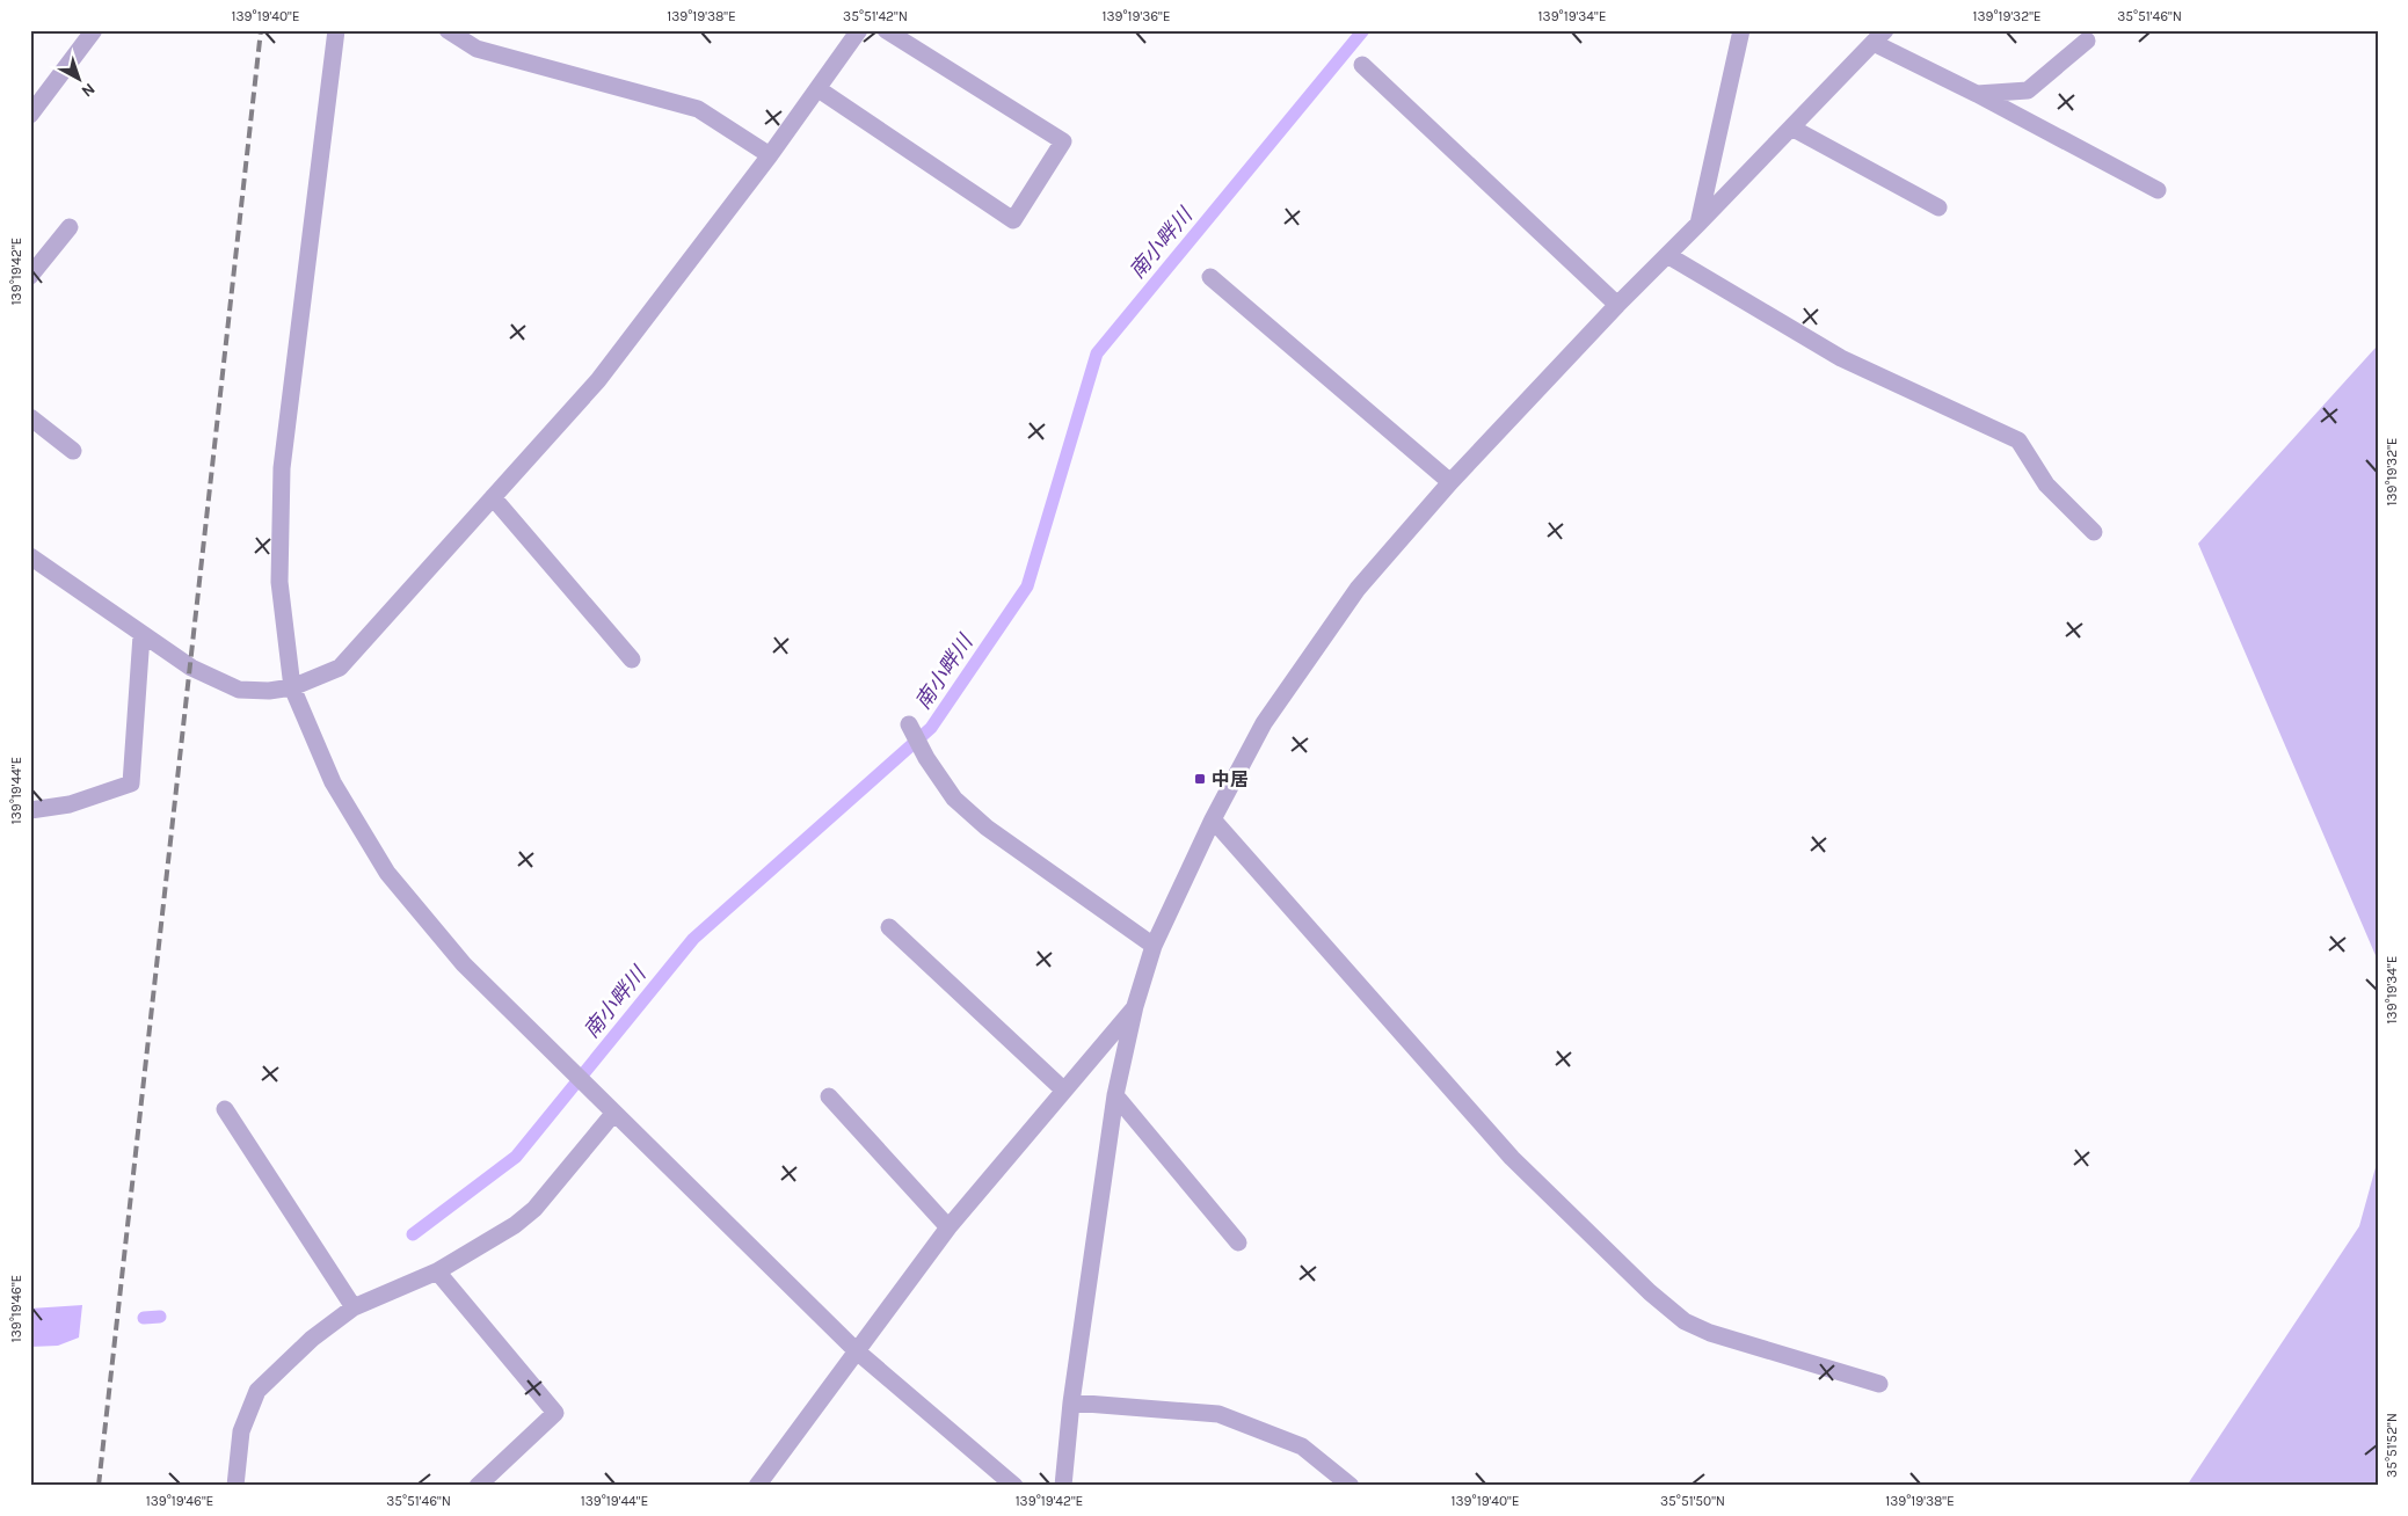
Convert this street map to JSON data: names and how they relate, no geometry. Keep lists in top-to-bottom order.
{
  "water": ["南小畔川"],
  "places": {
    "transit": ["中居"]
  },
  "north": "bottom right",
  "coordinates": [
    "139°19'40\"E",
    "139°19'38\"E",
    "35°51'42\"N",
    "139°19'36\"E",
    "139°19'34\"E",
    "139°19'32\"E",
    "35°51'46\"N",
    "139°19'42\"E",
    "139°19'44\"E",
    "139°19'46\"E",
    "35°51'52\"N",
    "35°51'50\"N"
  ]
}
